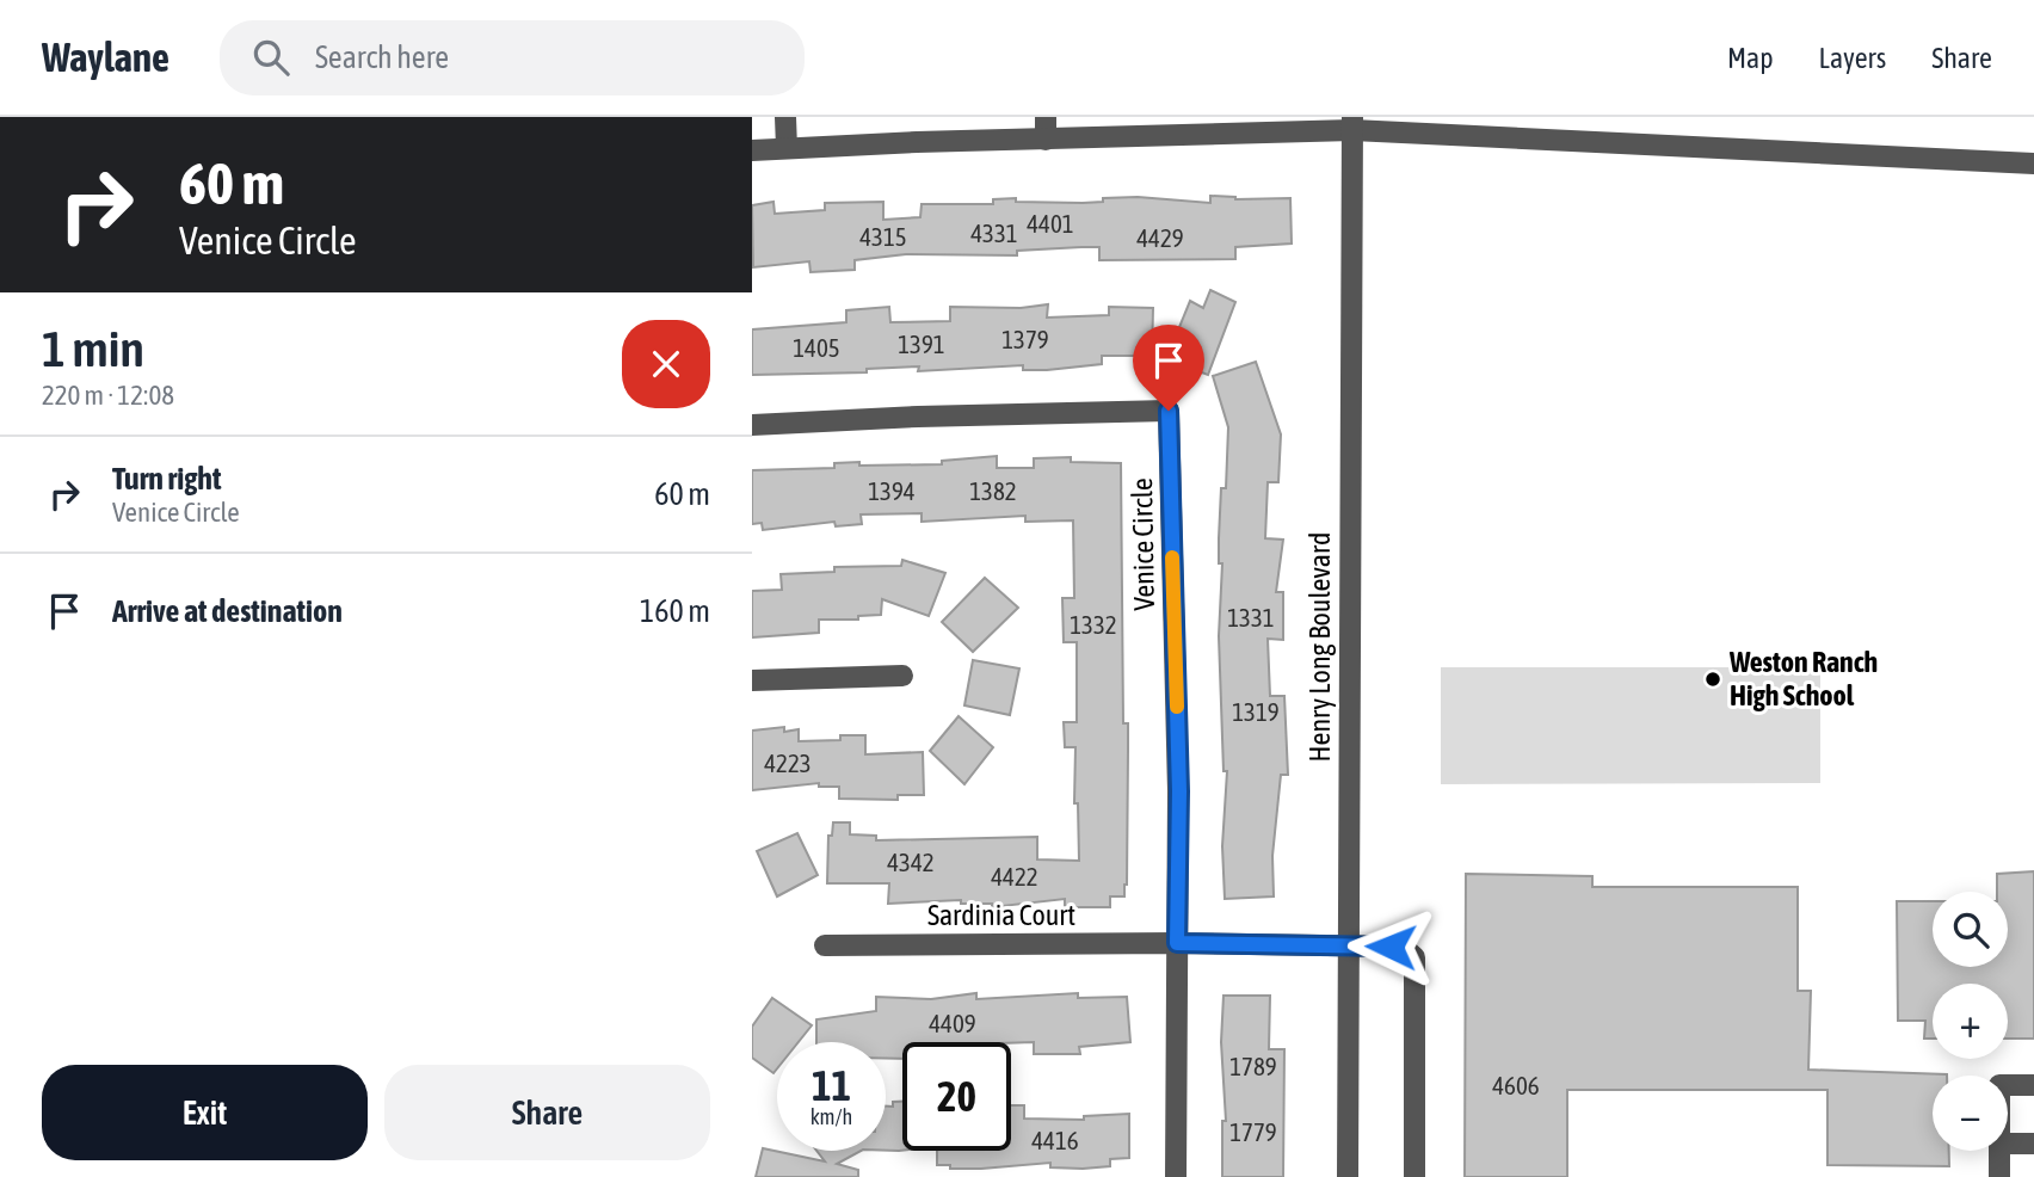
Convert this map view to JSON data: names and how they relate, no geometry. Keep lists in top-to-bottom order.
{
  "streets": {
    "street": ["Venice Circle", "Henry Long Boulevard", "Sardinia Court"]
  },
  "crossings": [
    ["Venice Circle", "Sardinia Court"]
  ],
  "places": ["Weston Ranch High School"],
  "house_numbers": [
    "4401",
    "4331",
    "4315",
    "4429",
    "1379",
    "1391",
    "1405",
    "1394",
    "1382",
    "1331",
    "1332",
    "1319",
    "4223",
    "4342",
    "4422",
    "4409",
    "1789",
    "4606",
    "1779",
    "4416"
  ],
  "page": {
    "header": "Waylane",
    "search": "Search here",
    "nav": ["Map", "Layers", "Share"],
    "turn": ["60 m", "Venice Circle"],
    "heading": ["1 min", "220 m · 12:08"],
    "list": [
      {
        "name": "Turn right",
        "note": "Venice Circle",
        "value": "60 m"
      },
      {
        "name": "Arrive at destination",
        "value": "160 m"
      }
    ],
    "map_buttons": ["+", "−"],
    "speed": "11 km/h",
    "limit": "20",
    "buttons": ["Exit", "Share"]
  }
}
